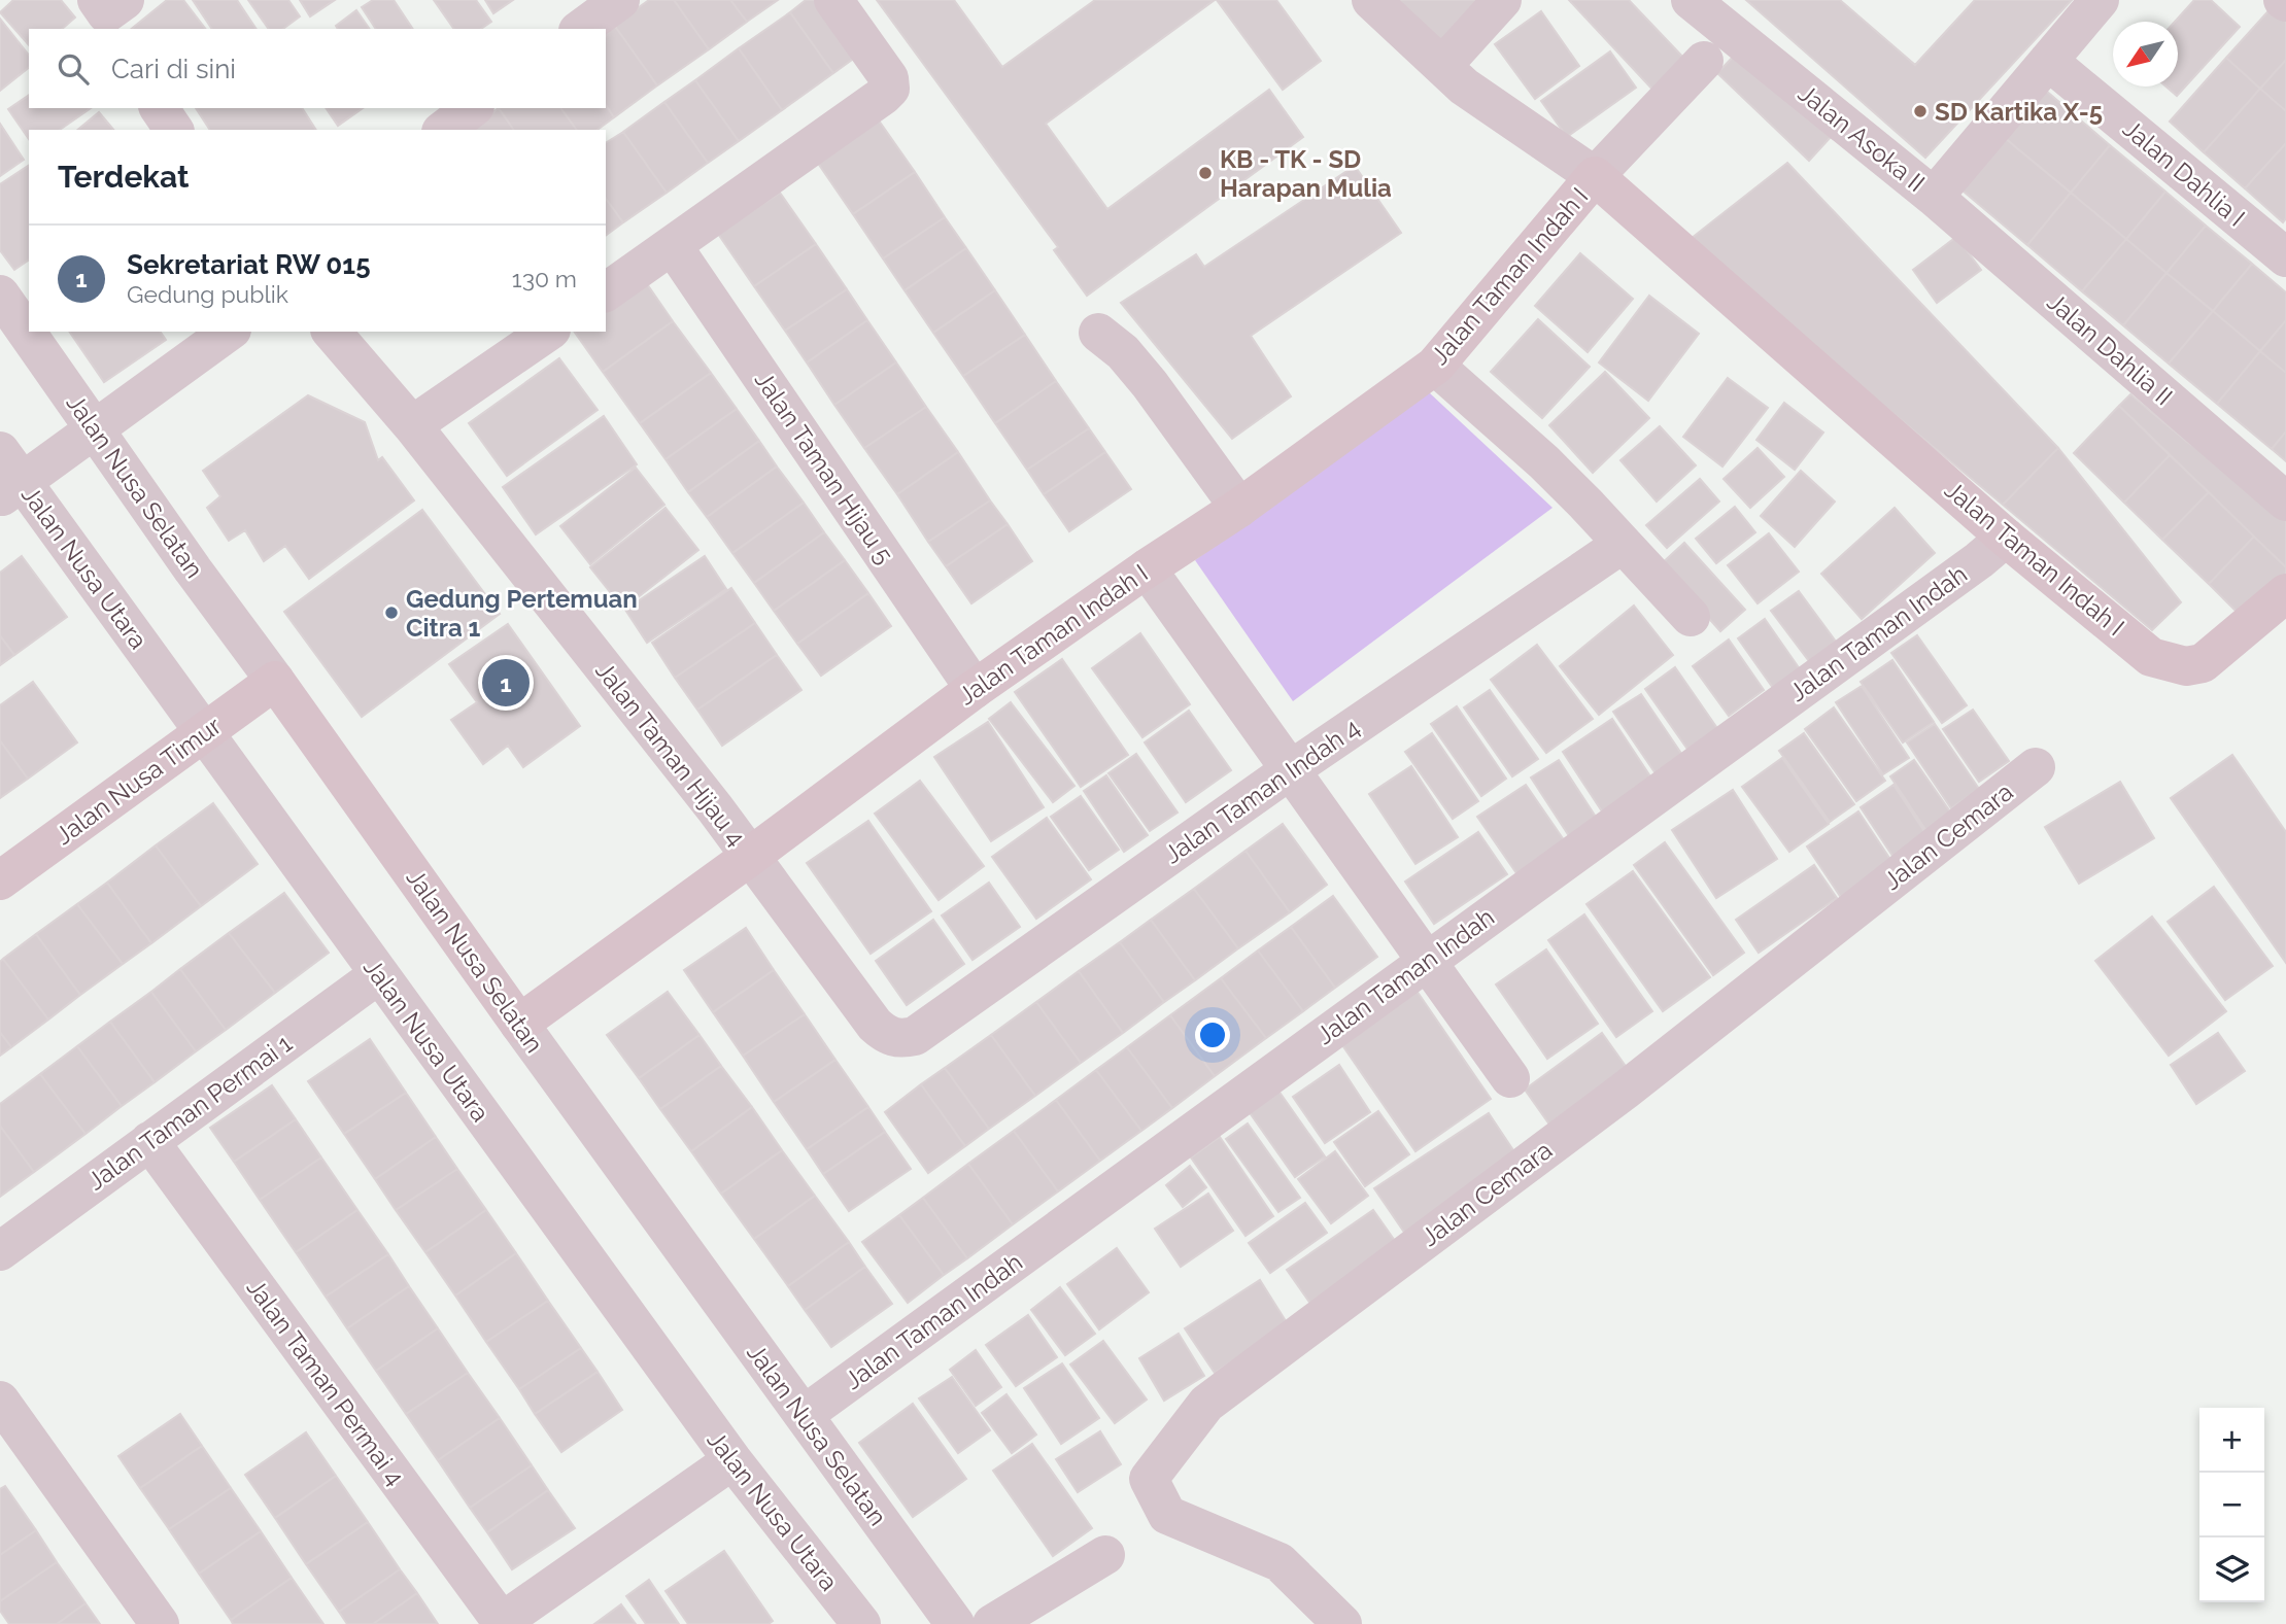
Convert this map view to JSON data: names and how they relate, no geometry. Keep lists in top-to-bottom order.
{
  "streets": {
    "street": [
      "Jalan Asoka II",
      "Jalan Dahlia I",
      "Jalan Taman Indah I",
      "Jalan Dahlia II",
      "Jalan Taman Hijau 5",
      "Jalan Nusa Selatan",
      "Jalan Nusa Utara",
      "Jalan Taman Indah",
      "Jalan Taman Hijau 4",
      "Jalan Nusa Timur",
      "Jalan Taman Indah 4",
      "Jalan Cemara",
      "Jalan Taman Permai 1",
      "Jalan Taman Permai 4"
    ]
  },
  "crossings": [
    ["Jalan Asoka II", "Jalan Dahlia I"],
    ["Jalan Asoka II", "Jalan Dahlia II"],
    ["Jalan Taman Indah I", "Jalan Taman Hijau 5"],
    ["Jalan Taman Indah I", "Jalan Nusa Selatan"],
    ["Jalan Taman Indah I", "Jalan Taman Indah"],
    ["Jalan Taman Indah I", "Jalan Taman Hijau 4"],
    ["Jalan Nusa Selatan", "Jalan Taman Indah"],
    ["Jalan Nusa Selatan", "Jalan Nusa Timur"],
    ["Jalan Nusa Utara", "Jalan Nusa Timur"],
    ["Jalan Nusa Utara", "Jalan Taman Permai 1"],
    ["Jalan Taman Hijau 4", "Jalan Taman Indah 4"],
    ["Jalan Taman Permai 1", "Jalan Taman Permai 4"]
  ],
  "places": ["SD Kartika X-5", "KB - TK - SD Harapan Mulia", "Gedung Pertemuan Citra 1"],
  "north": "bottom left",
  "page": {
    "search": "Cari di sini",
    "heading": "Terdekat",
    "list": [
      {
        "mark": "1",
        "name": "Sekretariat RW 015",
        "note": "Gedung publik",
        "value": "130 m"
      }
    ],
    "pins": "1",
    "map_buttons": ["+", "−"]
  }
}
